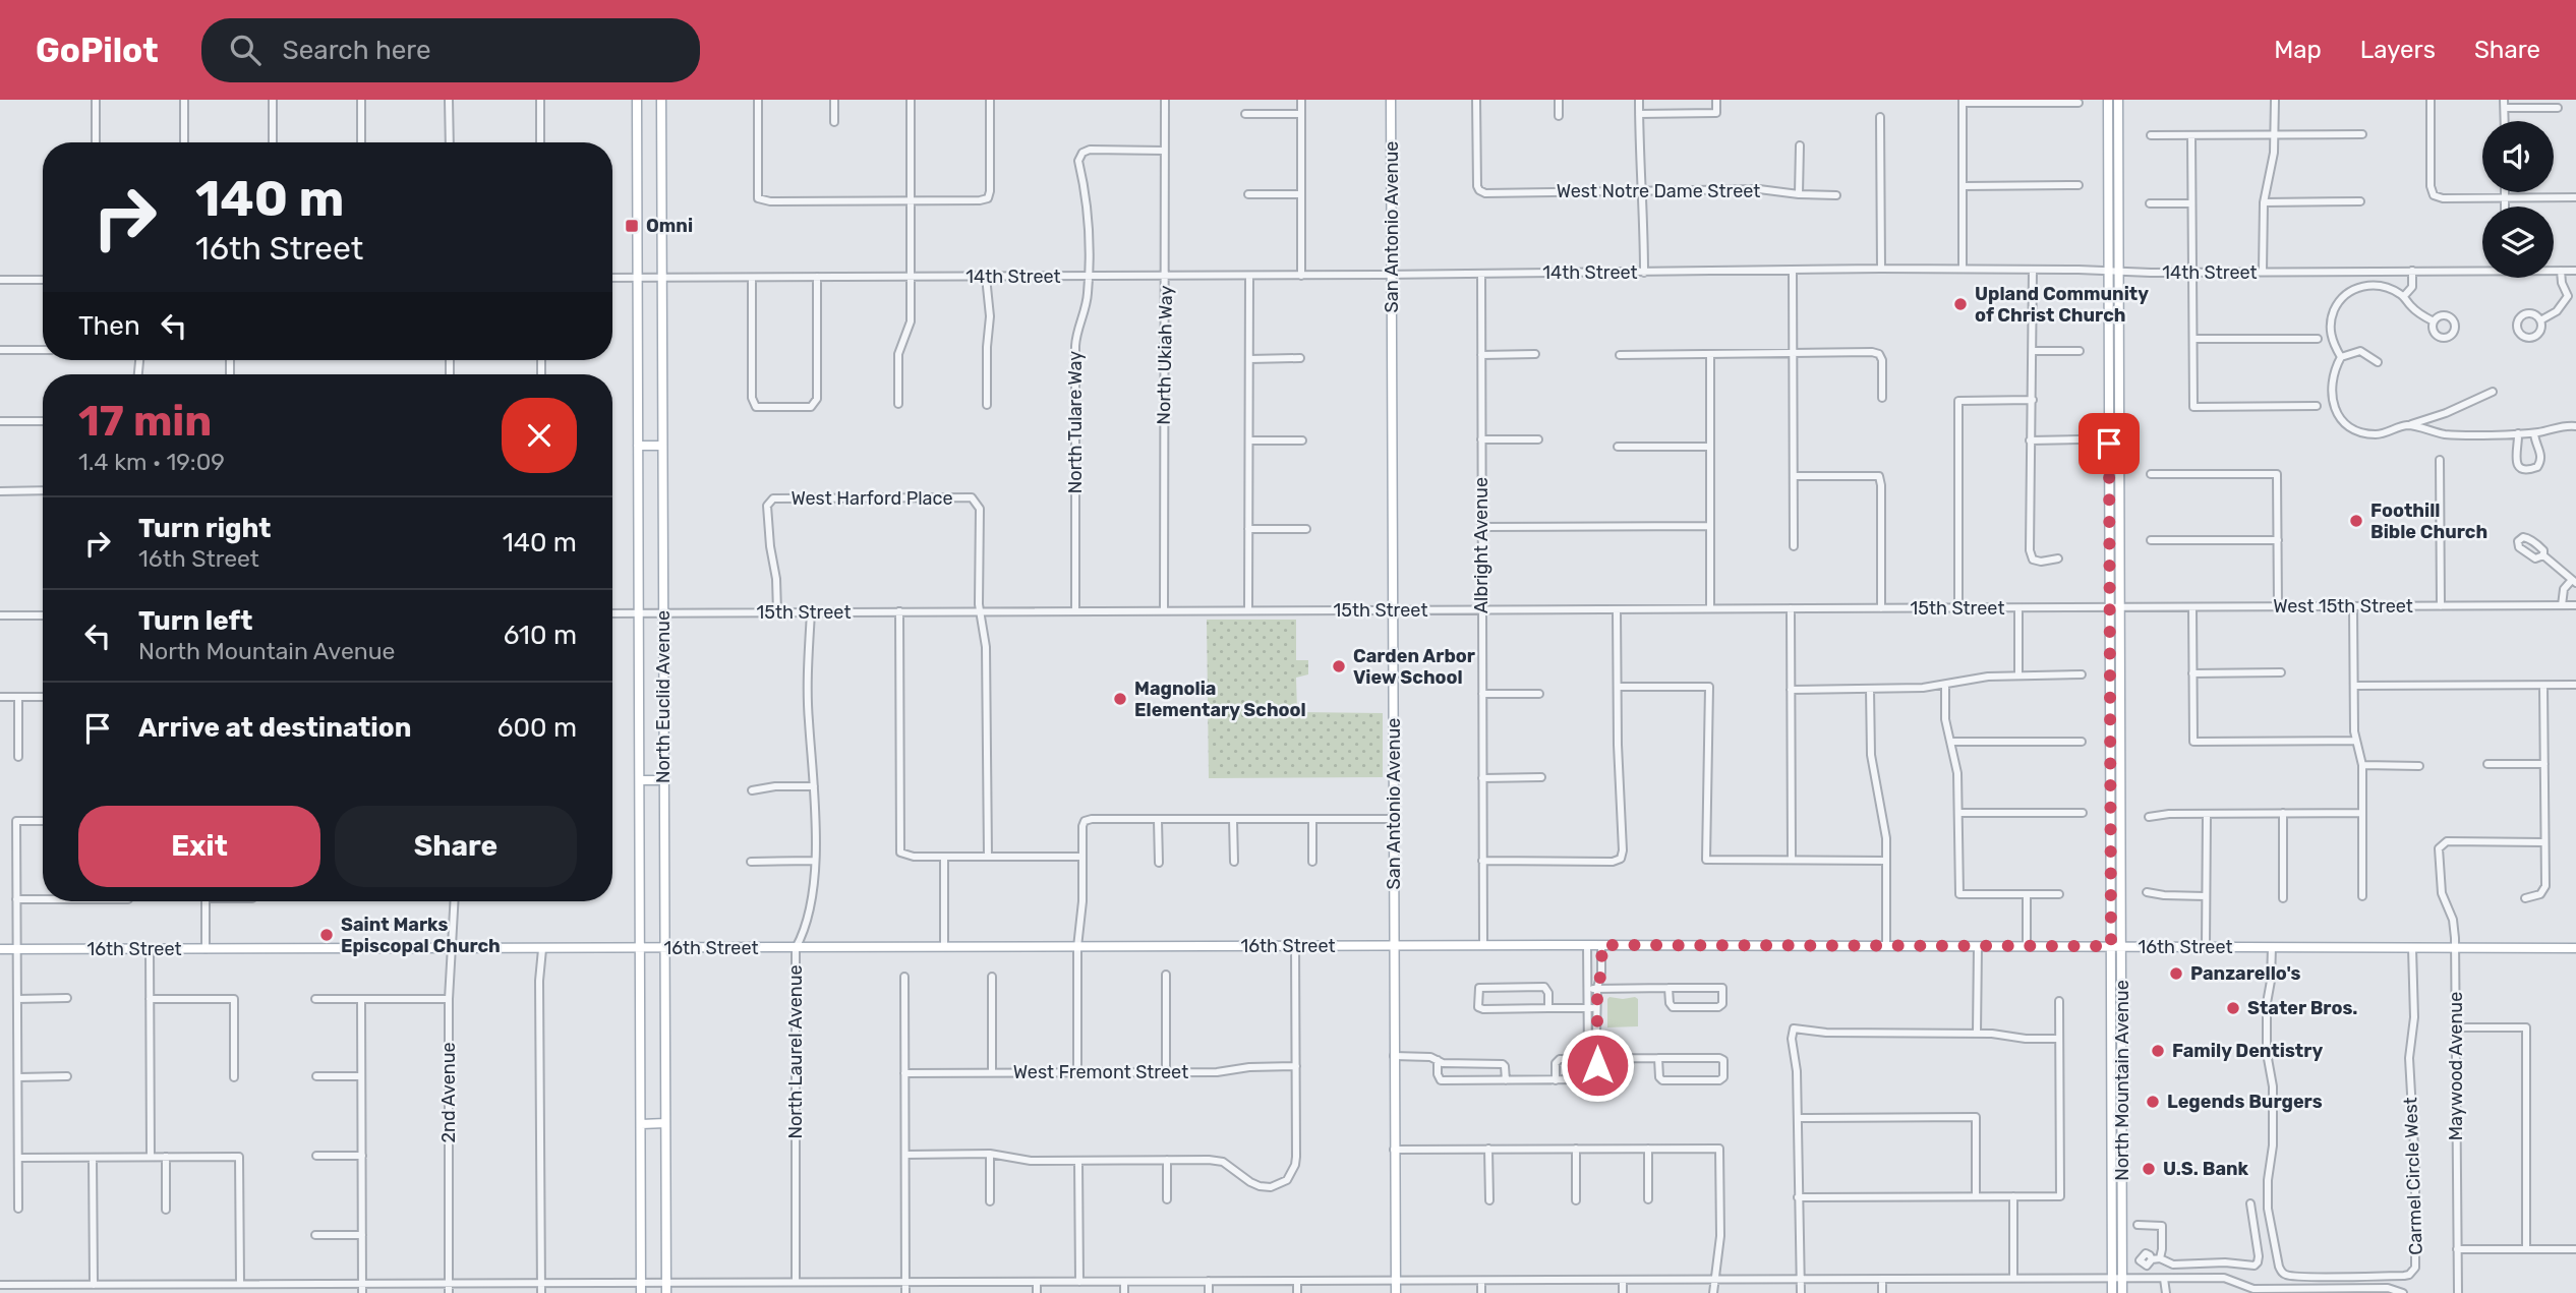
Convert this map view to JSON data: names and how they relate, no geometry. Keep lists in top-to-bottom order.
{
  "streets": {
    "main road": [
      "San Antonio Avenue",
      "North Euclid Avenue",
      "16th Street",
      "North Mountain Avenue"
    ],
    "street": [
      "West Notre Dame Street",
      "14th Street",
      "North Ukiah Way",
      "North Tulare Way",
      "West Harford Place",
      "Albright Avenue",
      "West 15th Street",
      "15th Street",
      "North Laurel Avenue",
      "Maywood Avenue",
      "West Fremont Street",
      "2nd Avenue",
      "Carmel Circle West"
    ]
  },
  "crossings": [
    ["San Antonio Avenue", "14th Street"],
    ["San Antonio Avenue", "15th Street"],
    ["San Antonio Avenue", "16th Street"],
    ["14th Street", "North Ukiah Way"],
    ["14th Street", "North Tulare Way"],
    ["14th Street", "Albright Avenue"],
    ["14th Street", "North Euclid Avenue"],
    ["14th Street", "North Mountain Avenue"],
    ["North Ukiah Way", "North Tulare Way"],
    ["North Ukiah Way", "15th Street"],
    ["North Tulare Way", "15th Street"],
    ["West Harford Place", "15th Street"],
    ["Albright Avenue", "15th Street"],
    ["Albright Avenue", "16th Street"],
    ["West 15th Street", "15th Street"],
    ["West 15th Street", "North Mountain Avenue"],
    ["15th Street", "North Euclid Avenue"],
    ["15th Street", "North Laurel Avenue"],
    ["15th Street", "North Mountain Avenue"],
    ["North Euclid Avenue", "16th Street"],
    ["16th Street", "North Laurel Avenue"],
    ["16th Street", "Maywood Avenue"],
    ["16th Street", "North Mountain Avenue"],
    ["16th Street", "2nd Avenue"],
    ["16th Street", "Carmel Circle West"]
  ],
  "places": {
    "transit": ["Omni"],
    "other": [
      "Upland Community of Christ Church",
      "Foothill Bible Church",
      "Carden Arbor View School",
      "Magnolia Elementary School",
      "Saint Marks Episcopal Church",
      "Panzarello's",
      "Stater Bros.",
      "Family Dentistry",
      "Legends Burgers",
      "U.S. Bank"
    ]
  },
  "page": {
    "header": "GoPilot",
    "search": "Search here",
    "nav": ["Map", "Layers", "Share"],
    "turn": ["140 m", "16th Street"],
    "then": "Then",
    "heading": ["17 min", "1.4 km · 19:09"],
    "list": [
      {
        "name": "Turn right",
        "note": "16th Street",
        "value": "140 m"
      },
      {
        "name": "Turn left",
        "note": "North Mountain Avenue",
        "value": "610 m"
      },
      {
        "name": "Arrive at destination",
        "value": "600 m"
      }
    ],
    "buttons": ["Exit", "Share"]
  }
}
